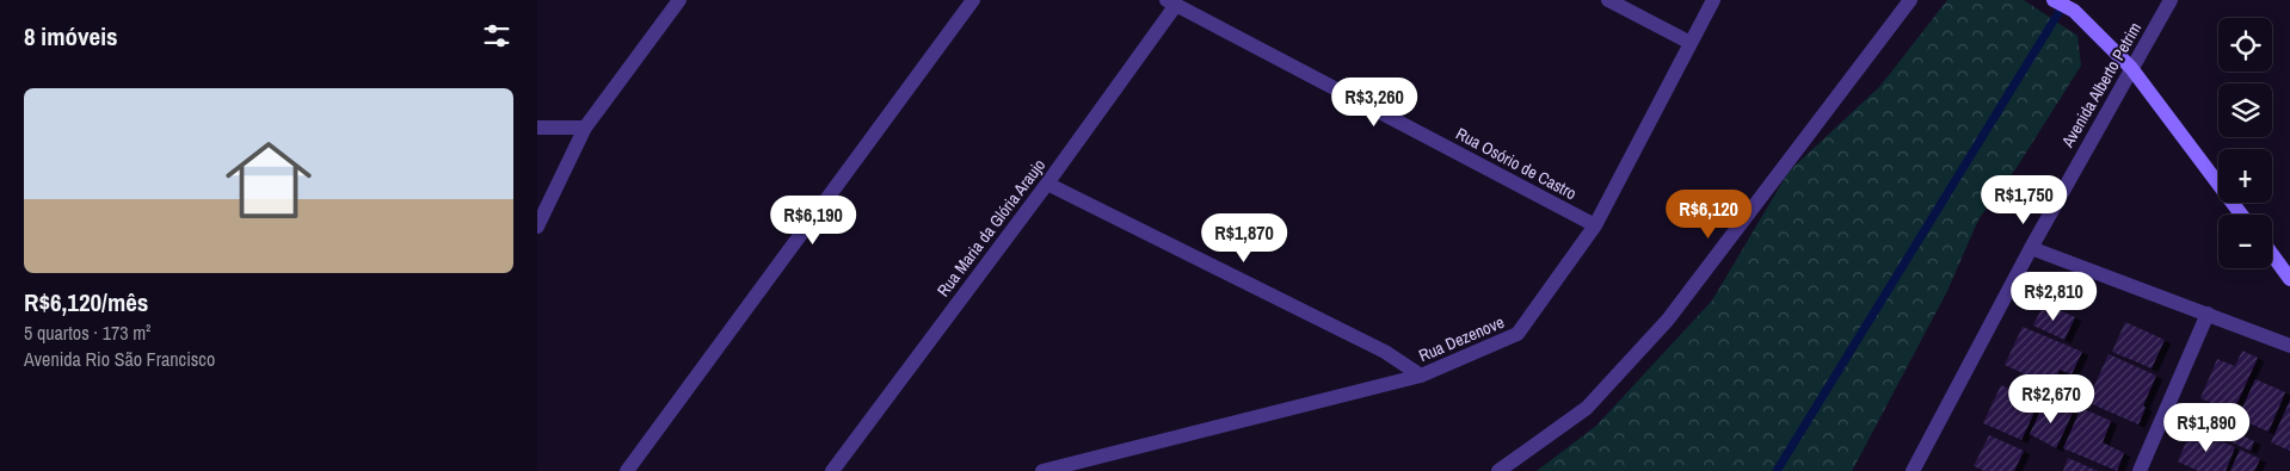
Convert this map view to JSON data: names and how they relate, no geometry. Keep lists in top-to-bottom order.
{
  "streets": {
    "street": [
      "Avenida Alberto Petrim",
      "Rua Osório de Castro",
      "Rua Maria da Glória Araujo",
      "Rua Dezenove"
    ]
  },
  "crossings": [
    ["Rua Osório de Castro", "Rua Maria da Glória Araujo"],
    ["Rua Osório de Castro", "Rua Dezenove"]
  ],
  "page": {
    "heading": "8 imóveis",
    "map_buttons": ["+", "−"],
    "list": [
      {
        "name": "R$6,120/mês",
        "note": "5 quartos · 173 m² · Avenida Rio São Francisco"
      }
    ],
    "price": [
      "R$3,260",
      "R$1,750",
      "R$6,120",
      "R$6,190",
      "R$1,870",
      "R$2,810",
      "R$2,670",
      "R$1,890"
    ]
  }
}
